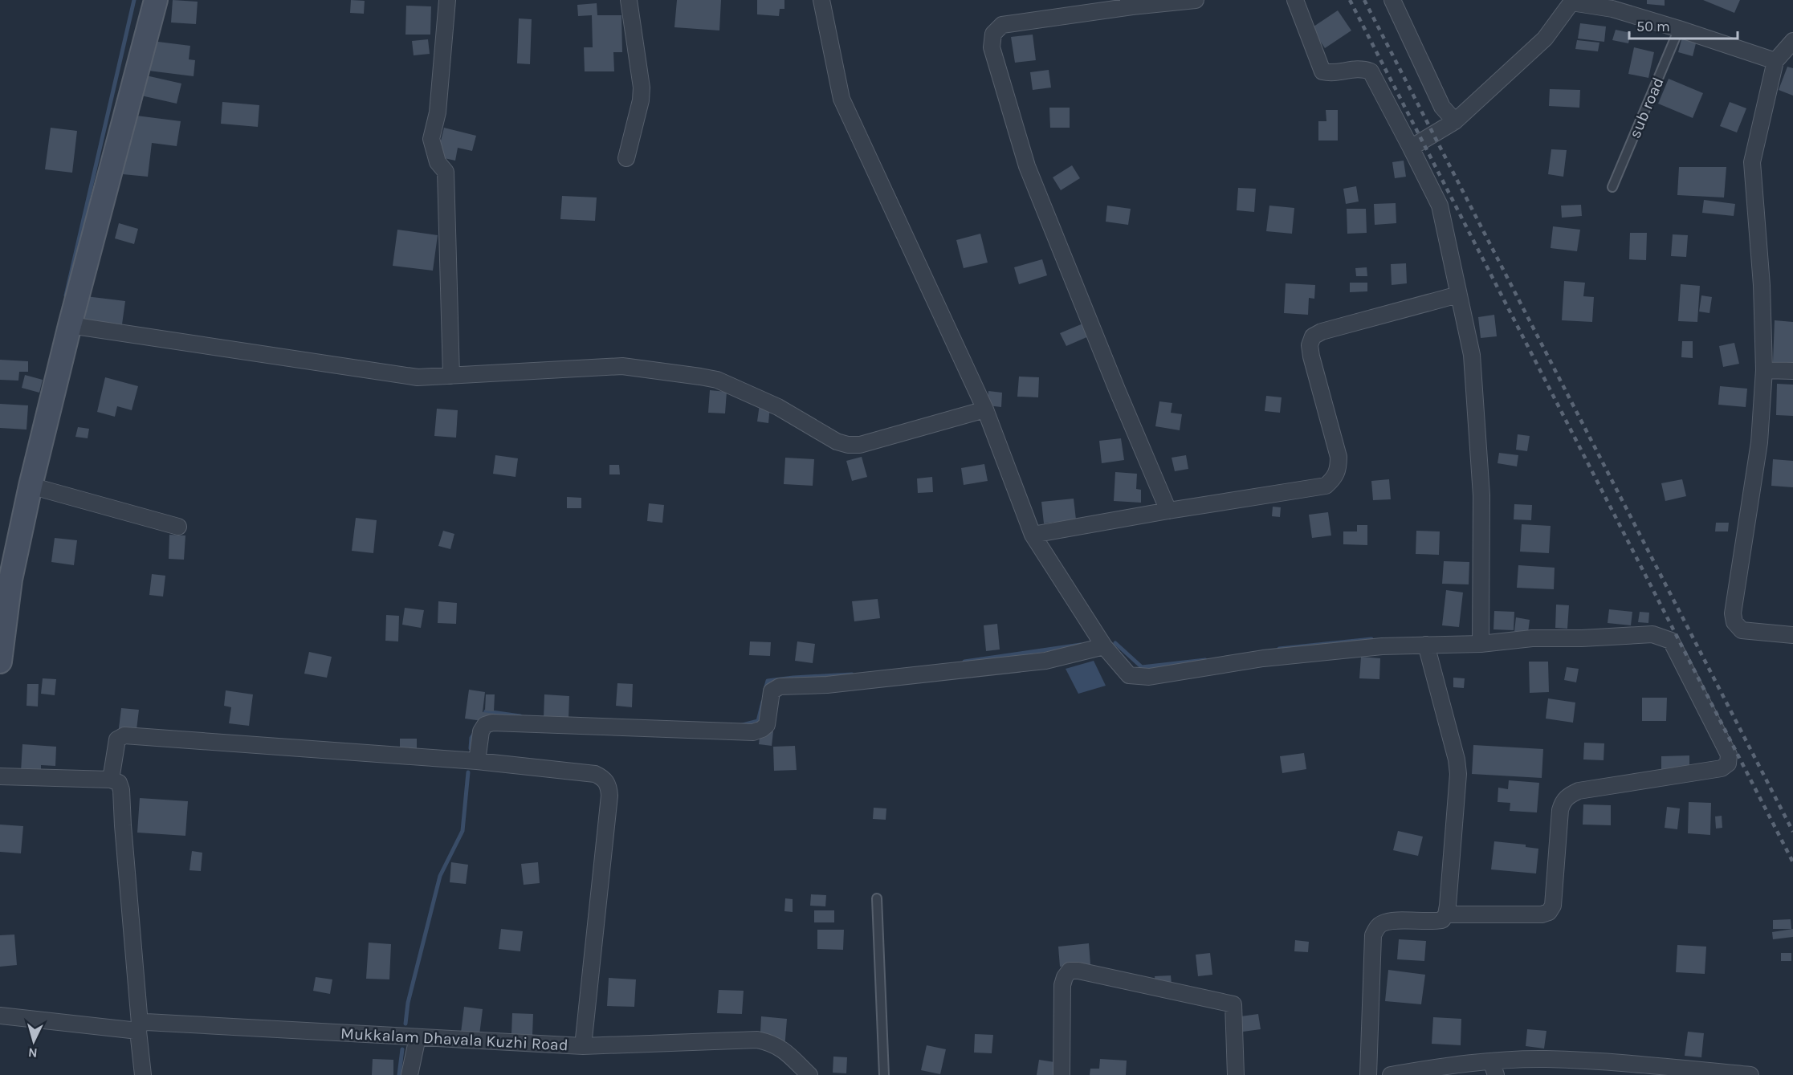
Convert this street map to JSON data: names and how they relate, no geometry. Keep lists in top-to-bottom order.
{
  "streets": {
    "street": ["Mukkalam Dhavala Kuzhi Road"],
    "lane": ["sub road"]
  },
  "scale_bar": "50 m",
  "north": "bottom"
}
